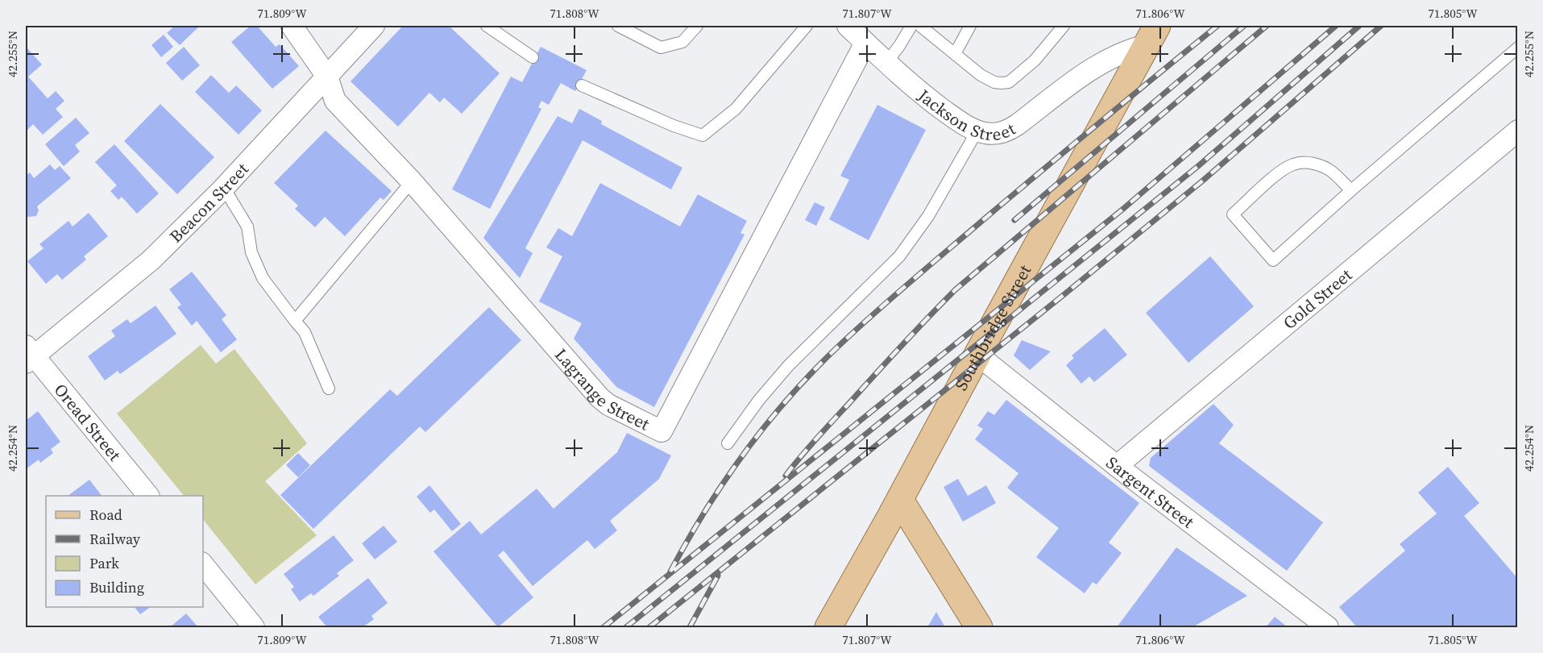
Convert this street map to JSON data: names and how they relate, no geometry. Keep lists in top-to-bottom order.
{
  "streets": {
    "main road": ["Southbridge Street"],
    "street": [
      "Jackson Street",
      "Beacon Street",
      "Gold Street",
      "Lagrange Street",
      "Oread Street",
      "Sargent Street"
    ]
  },
  "crossings": [
    ["Jackson Street", "Southbridge Street"],
    ["Jackson Street", "Lagrange Street"],
    ["Beacon Street", "Lagrange Street"],
    ["Beacon Street", "Oread Street"],
    ["Gold Street", "Sargent Street"],
    ["Southbridge Street", "Sargent Street"]
  ],
  "legend": [
    "Road",
    "Railway",
    "Park",
    "Building"
  ],
  "coordinates": [
    "71.809°W",
    "71.808°W",
    "71.807°W",
    "71.806°W",
    "71.805°W",
    "42.255°N",
    "42.254°N"
  ]
}
